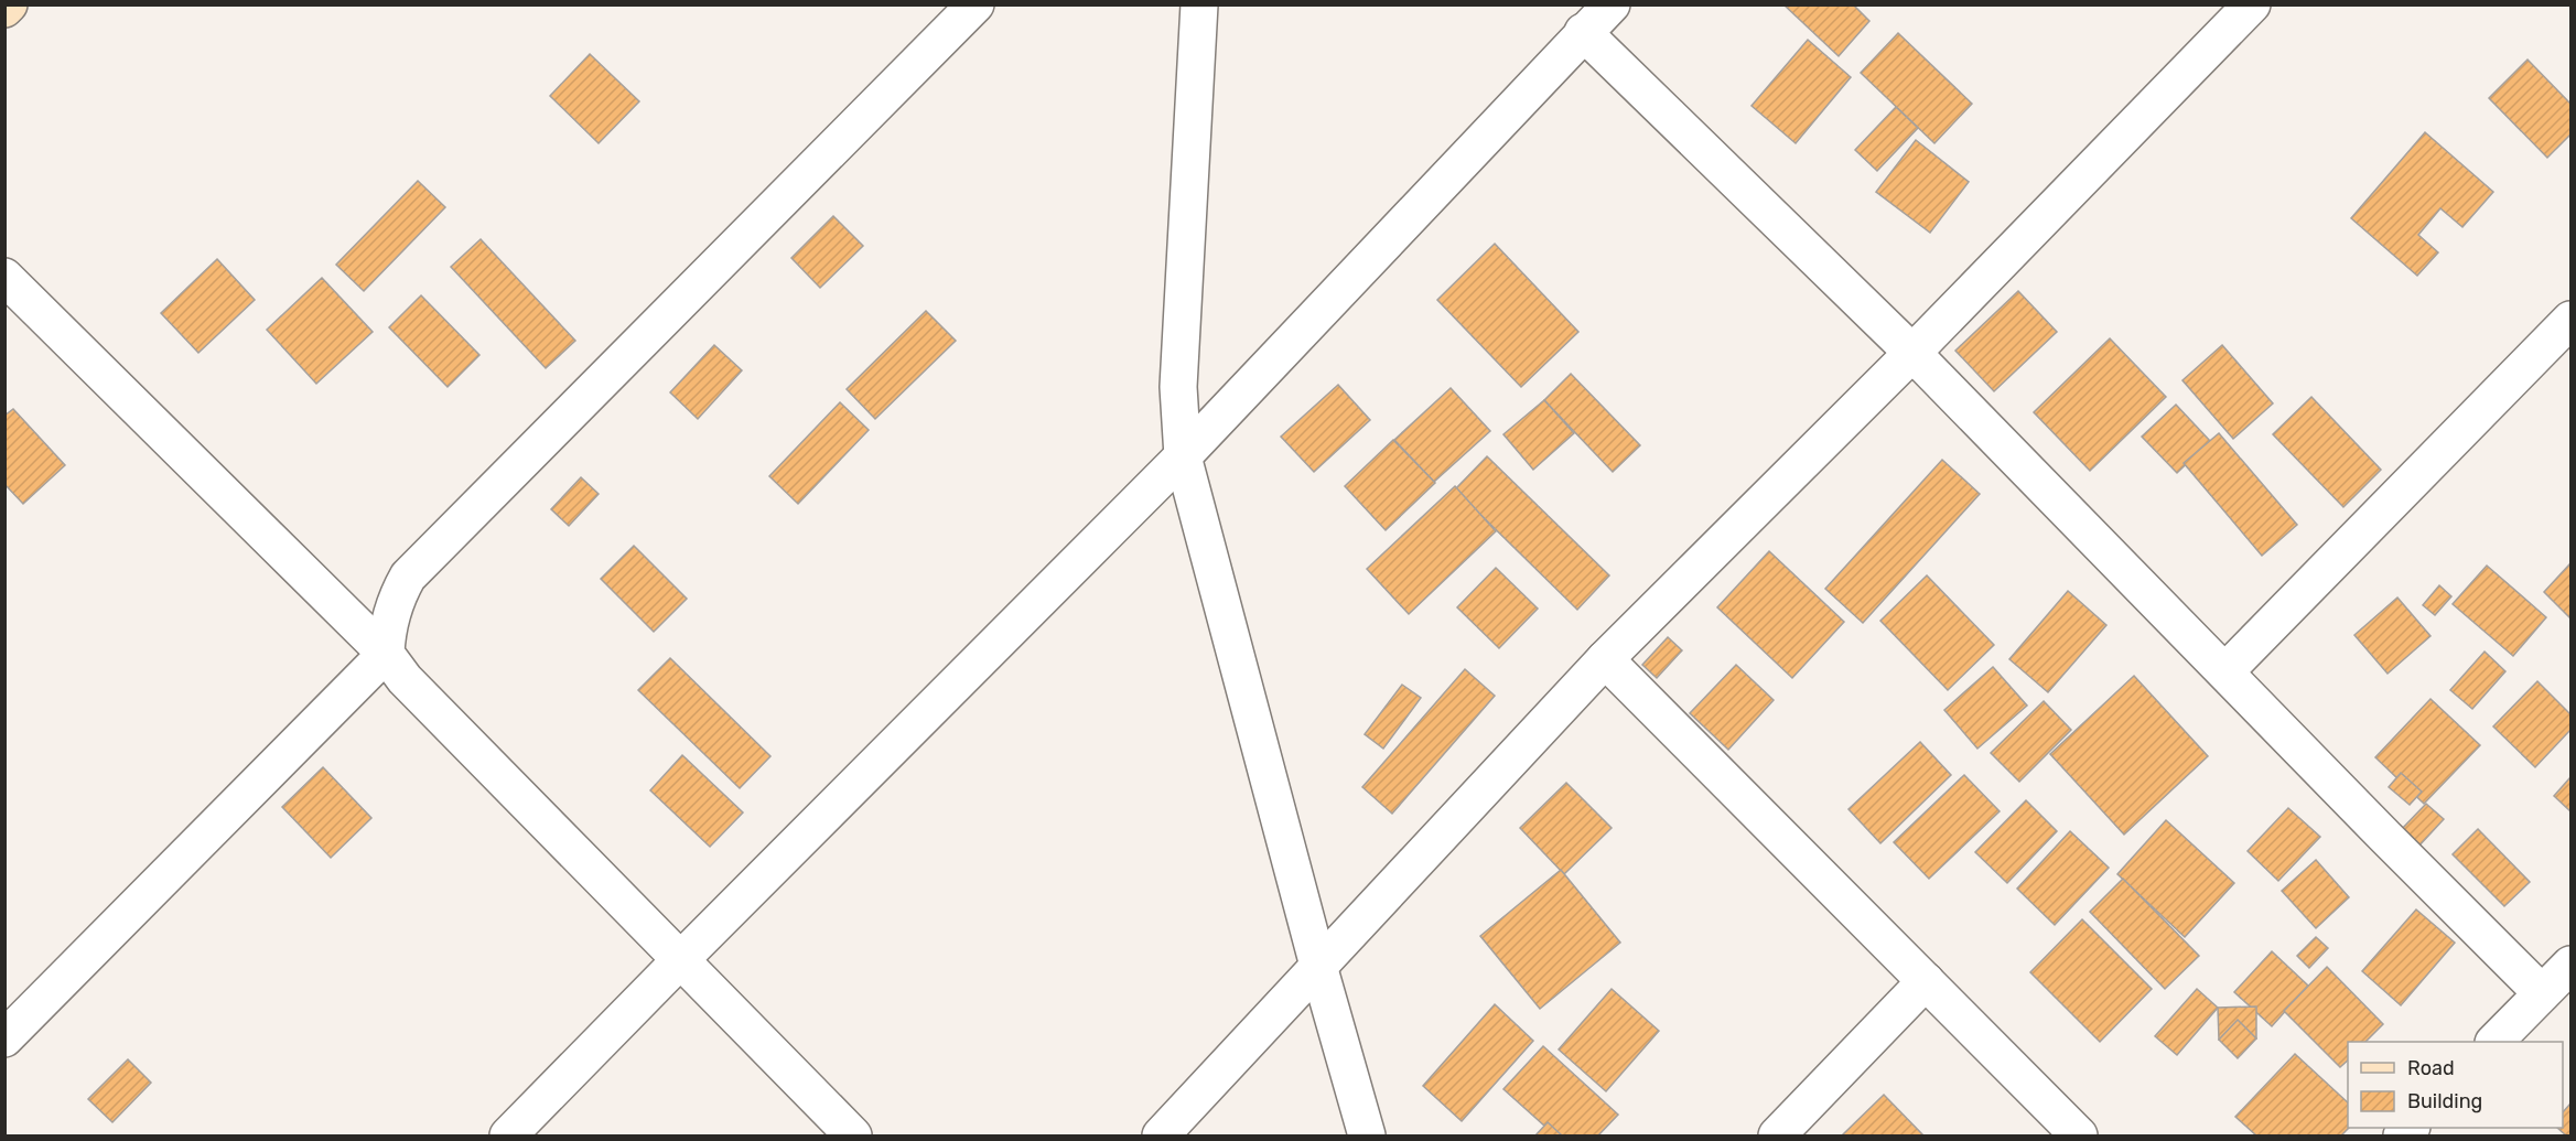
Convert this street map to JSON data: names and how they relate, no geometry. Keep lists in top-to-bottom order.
{
  "legend": ["Road", "Building"]
}
